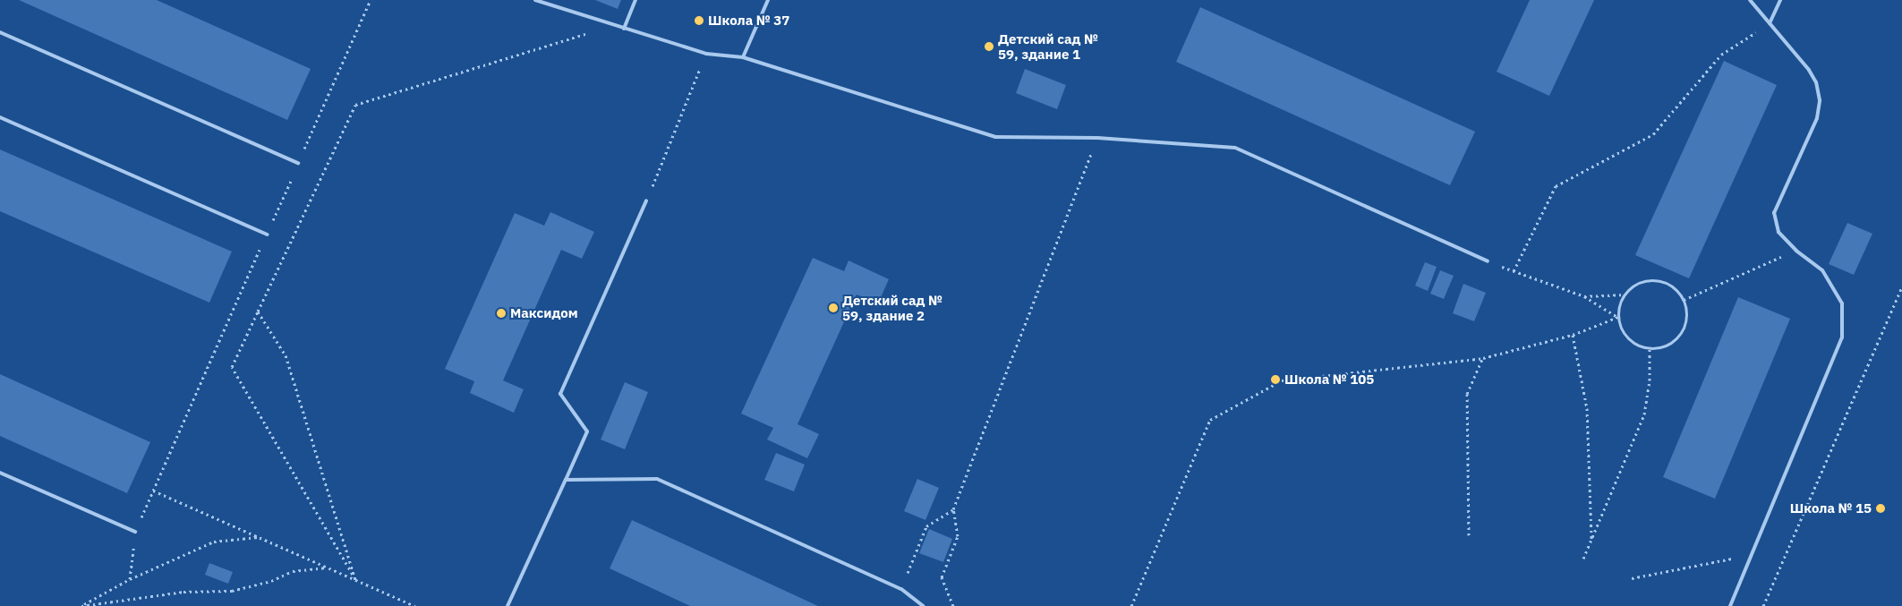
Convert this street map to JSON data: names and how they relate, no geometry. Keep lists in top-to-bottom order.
{
  "places": [
    "Школа № 37",
    "Детский сад № 59, здание 1",
    "Детский сад № 59, здание 2",
    "Максидом",
    "Школа № 105",
    "Школа № 15"
  ]
}
